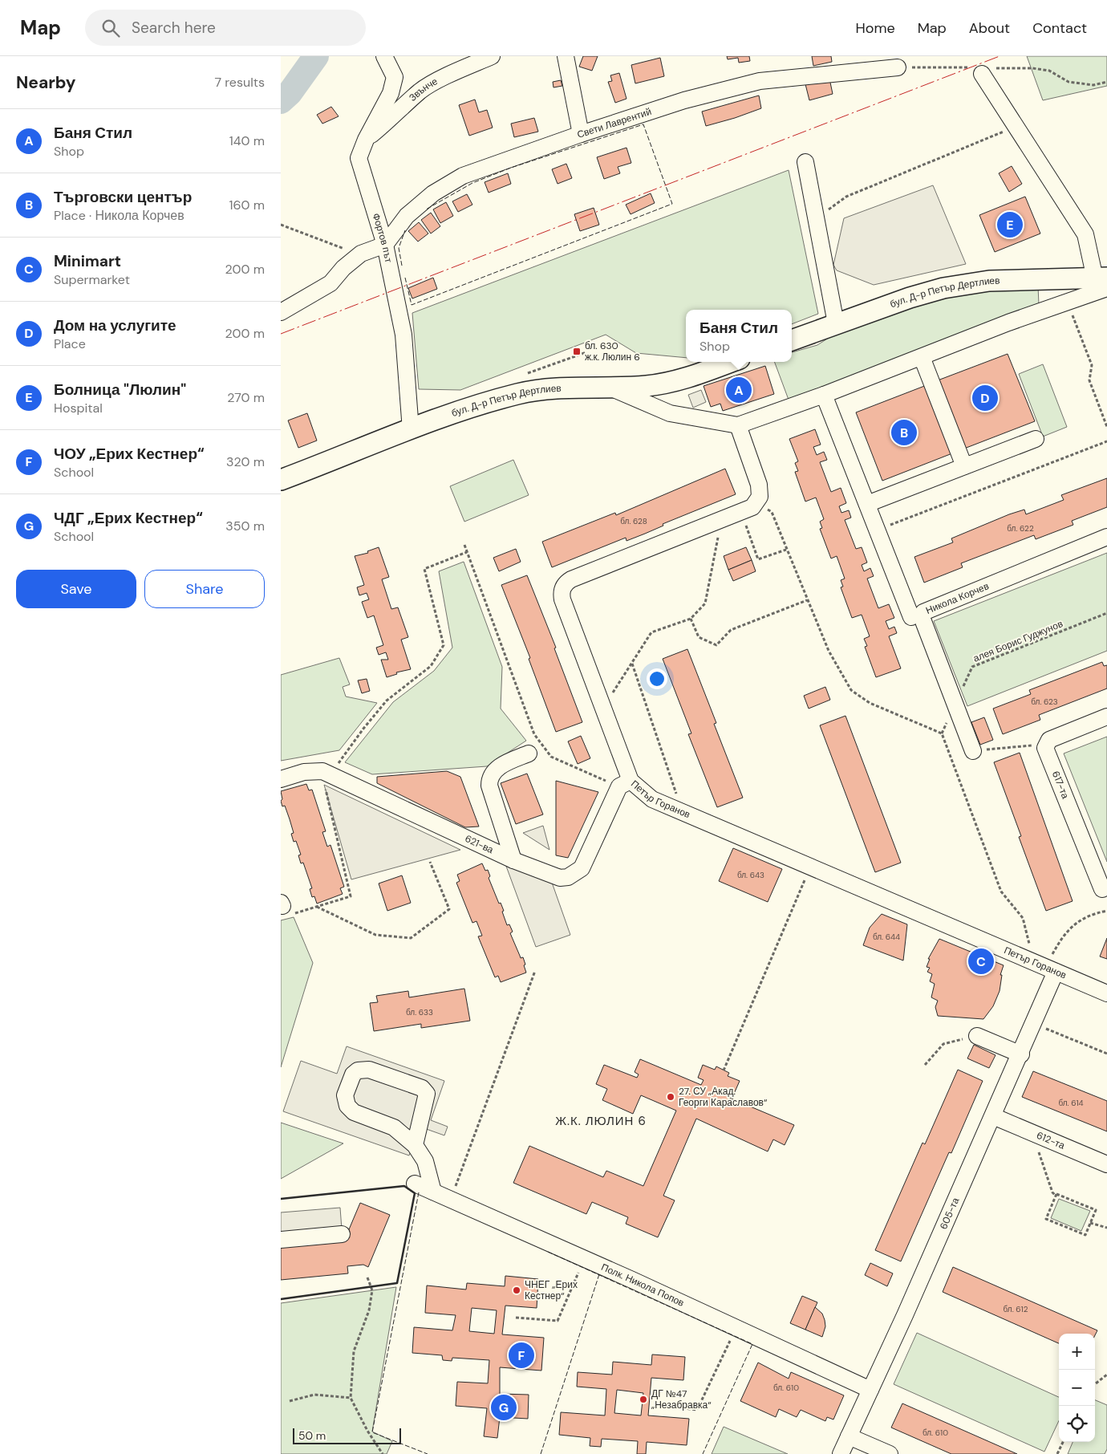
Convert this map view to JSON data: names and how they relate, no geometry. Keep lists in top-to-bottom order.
{
  "streets": {
    "main road": ["бул. Д-р Петър Дертлиев"],
    "street": [
      "Звънче",
      "Свети Лаврентий",
      "Фортов път",
      "Никола Корчев",
      "617-та",
      "Петър Горанов",
      "621-ва",
      "612-та",
      "605-та",
      "Полк. Никола Попов"
    ],
    "path": ["алея Борис Гуджунов"]
  },
  "crossings": [
    ["Звънче", "Фортов път"],
    ["Свети Лаврентий", "Фортов път"],
    ["Фортов път", "бул. Д-р Петър Дертлиев"],
    ["Никола Корчев", "алея Борис Гуджунов"],
    ["Петър Горанов", "621-ва"],
    ["Петър Горанов", "605-та"],
    ["612-та", "605-та"],
    ["605-та", "Полк. Никола Попов"]
  ],
  "districts": ["Ж.К. ЛЮЛИН 6"],
  "places": {
    "transit": ["бл. 630 ж.к. Люлин 6"],
    "other": ["27. СУ „Акад. Георги Караславов“", "ЧНЕГ „Ерих Кестнер“", "ДГ №47 „Незабравка“"]
  },
  "house_numbers": [
    "бл. 628",
    "бл. 622",
    "бл. 623",
    "бл. 643",
    "бл. 644",
    "бл. 633",
    "бл. 614",
    "бл. 612",
    "бл. 610",
    "бл. 610"
  ],
  "scale_bar": "50 m",
  "page": {
    "header": "Map",
    "search": "Search here",
    "nav": [
      "Home",
      "Map",
      "About",
      "Contact"
    ],
    "heading": ["Nearby", "7 results"],
    "list": [
      {
        "mark": "A",
        "name": "Баня Стил",
        "note": "Shop",
        "value": "140 m"
      },
      {
        "mark": "B",
        "name": "Търговски център",
        "note": "Place · Никола Корчев",
        "value": "160 m"
      },
      {
        "mark": "C",
        "name": "Minimart",
        "note": "Supermarket",
        "value": "200 m"
      },
      {
        "mark": "D",
        "name": "Дом на услугите",
        "note": "Place",
        "value": "200 m"
      },
      {
        "mark": "E",
        "name": "Болница \"Люлин\"",
        "note": "Hospital",
        "value": "270 m"
      },
      {
        "mark": "F",
        "name": "ЧОУ „Ерих Кестнер“",
        "note": "School",
        "value": "320 m"
      },
      {
        "mark": "G",
        "name": "ЧДГ „Ерих Кестнер“",
        "note": "School",
        "value": "350 m"
      }
    ],
    "pins": [
      "E",
      "A",
      "D",
      "B",
      "C",
      "F",
      "G"
    ],
    "popup": ["Баня Стил", "Shop"],
    "buttons": ["Save", "Share"],
    "map_buttons": ["+", "−"],
    "scale": "50 m"
  }
}
